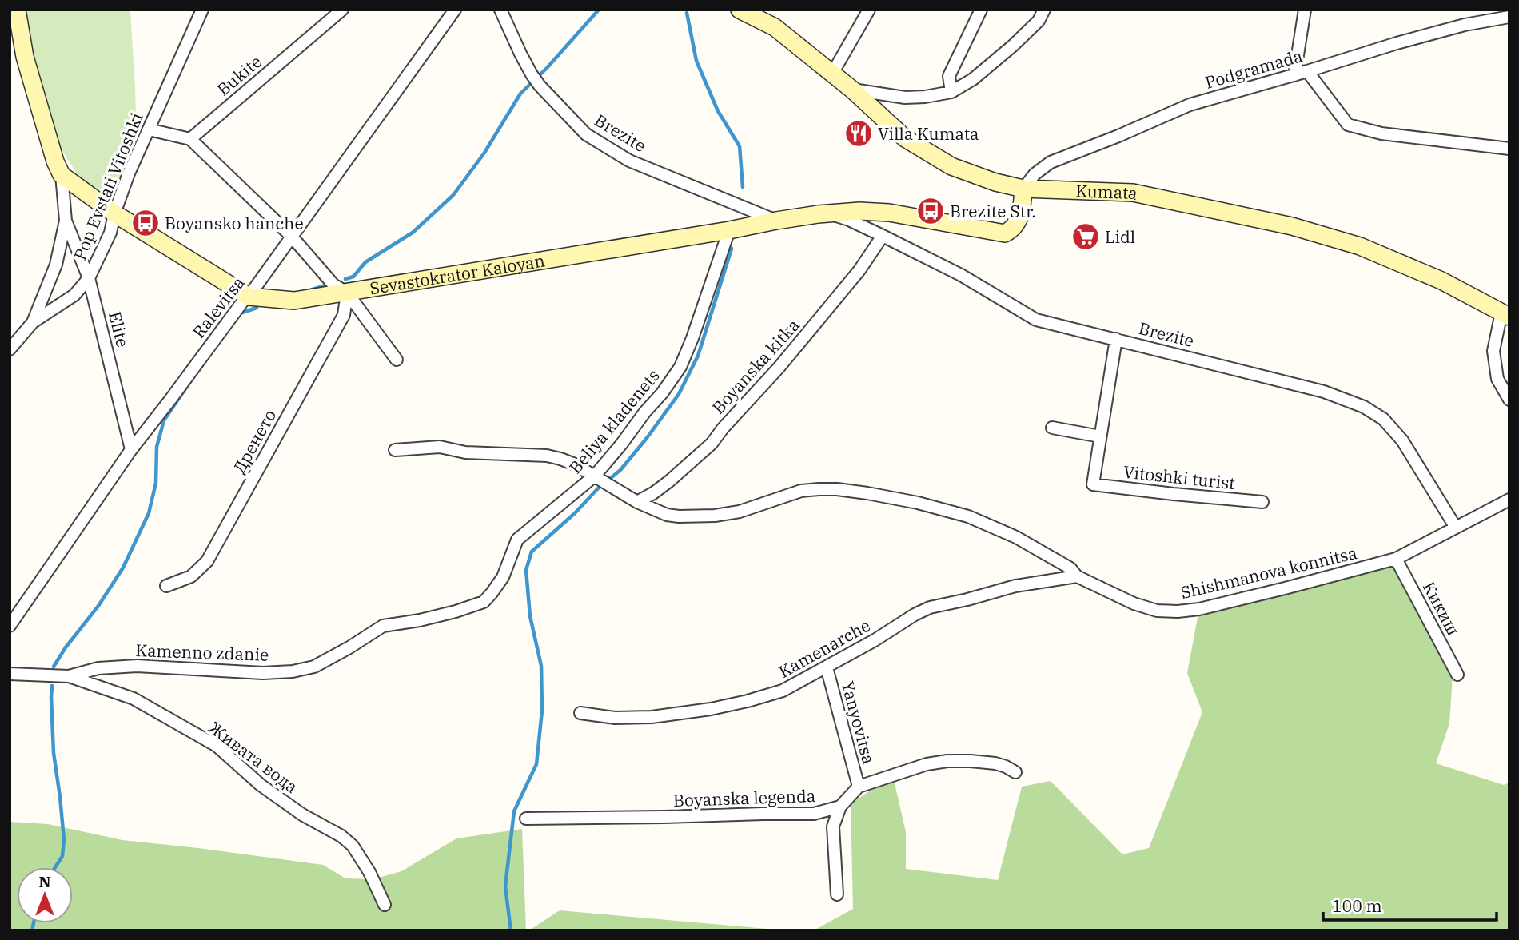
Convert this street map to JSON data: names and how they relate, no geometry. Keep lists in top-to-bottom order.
{
  "streets": {
    "main road": ["Kumata", "Sevastokrator Kaloyan"],
    "street": [
      "Podgramada",
      "Bukite",
      "Brezite",
      "Pop Evstati Vitoshki",
      "Ralevitsa",
      "Elite",
      "Boyanska kitka",
      "Beliya kladenets",
      "Дренето",
      "Vitoshki turist",
      "Shishmanova konnitsa",
      "Кикиш",
      "Kamenarche",
      "Kamenno zdanie",
      "Yanyovitsa",
      "Живата вода",
      "Boyanska legenda"
    ]
  },
  "crossings": [
    ["Podgramada", "Kumata"],
    ["Podgramada", "Sevastokrator Kaloyan"],
    ["Brezite", "Sevastokrator Kaloyan"],
    ["Brezite", "Boyanska kitka"],
    ["Brezite", "Shishmanova konnitsa"],
    ["Pop Evstati Vitoshki", "Sevastokrator Kaloyan"],
    ["Pop Evstati Vitoshki", "Elite"],
    ["Kumata", "Sevastokrator Kaloyan"],
    ["Sevastokrator Kaloyan", "Ralevitsa"],
    ["Sevastokrator Kaloyan", "Beliya kladenets"],
    ["Sevastokrator Kaloyan", "Дренето"],
    ["Ralevitsa", "Elite"],
    ["Boyanska kitka", "Shishmanova konnitsa"],
    ["Beliya kladenets", "Shishmanova konnitsa"],
    ["Beliya kladenets", "Kamenno zdanie"],
    ["Shishmanova konnitsa", "Кикиш"],
    ["Shishmanova konnitsa", "Kamenarche"],
    ["Kamenarche", "Yanyovitsa"],
    ["Kamenno zdanie", "Живата вода"],
    ["Yanyovitsa", "Boyanska legenda"]
  ],
  "places": {
    "restaurant": ["Villa Kumata"],
    "bus stop": ["Brezite Str.", "Boyansko hanche"],
    "supermarket": ["Lidl"]
  },
  "scale_bar": "100 m",
  "north": "top"
}
